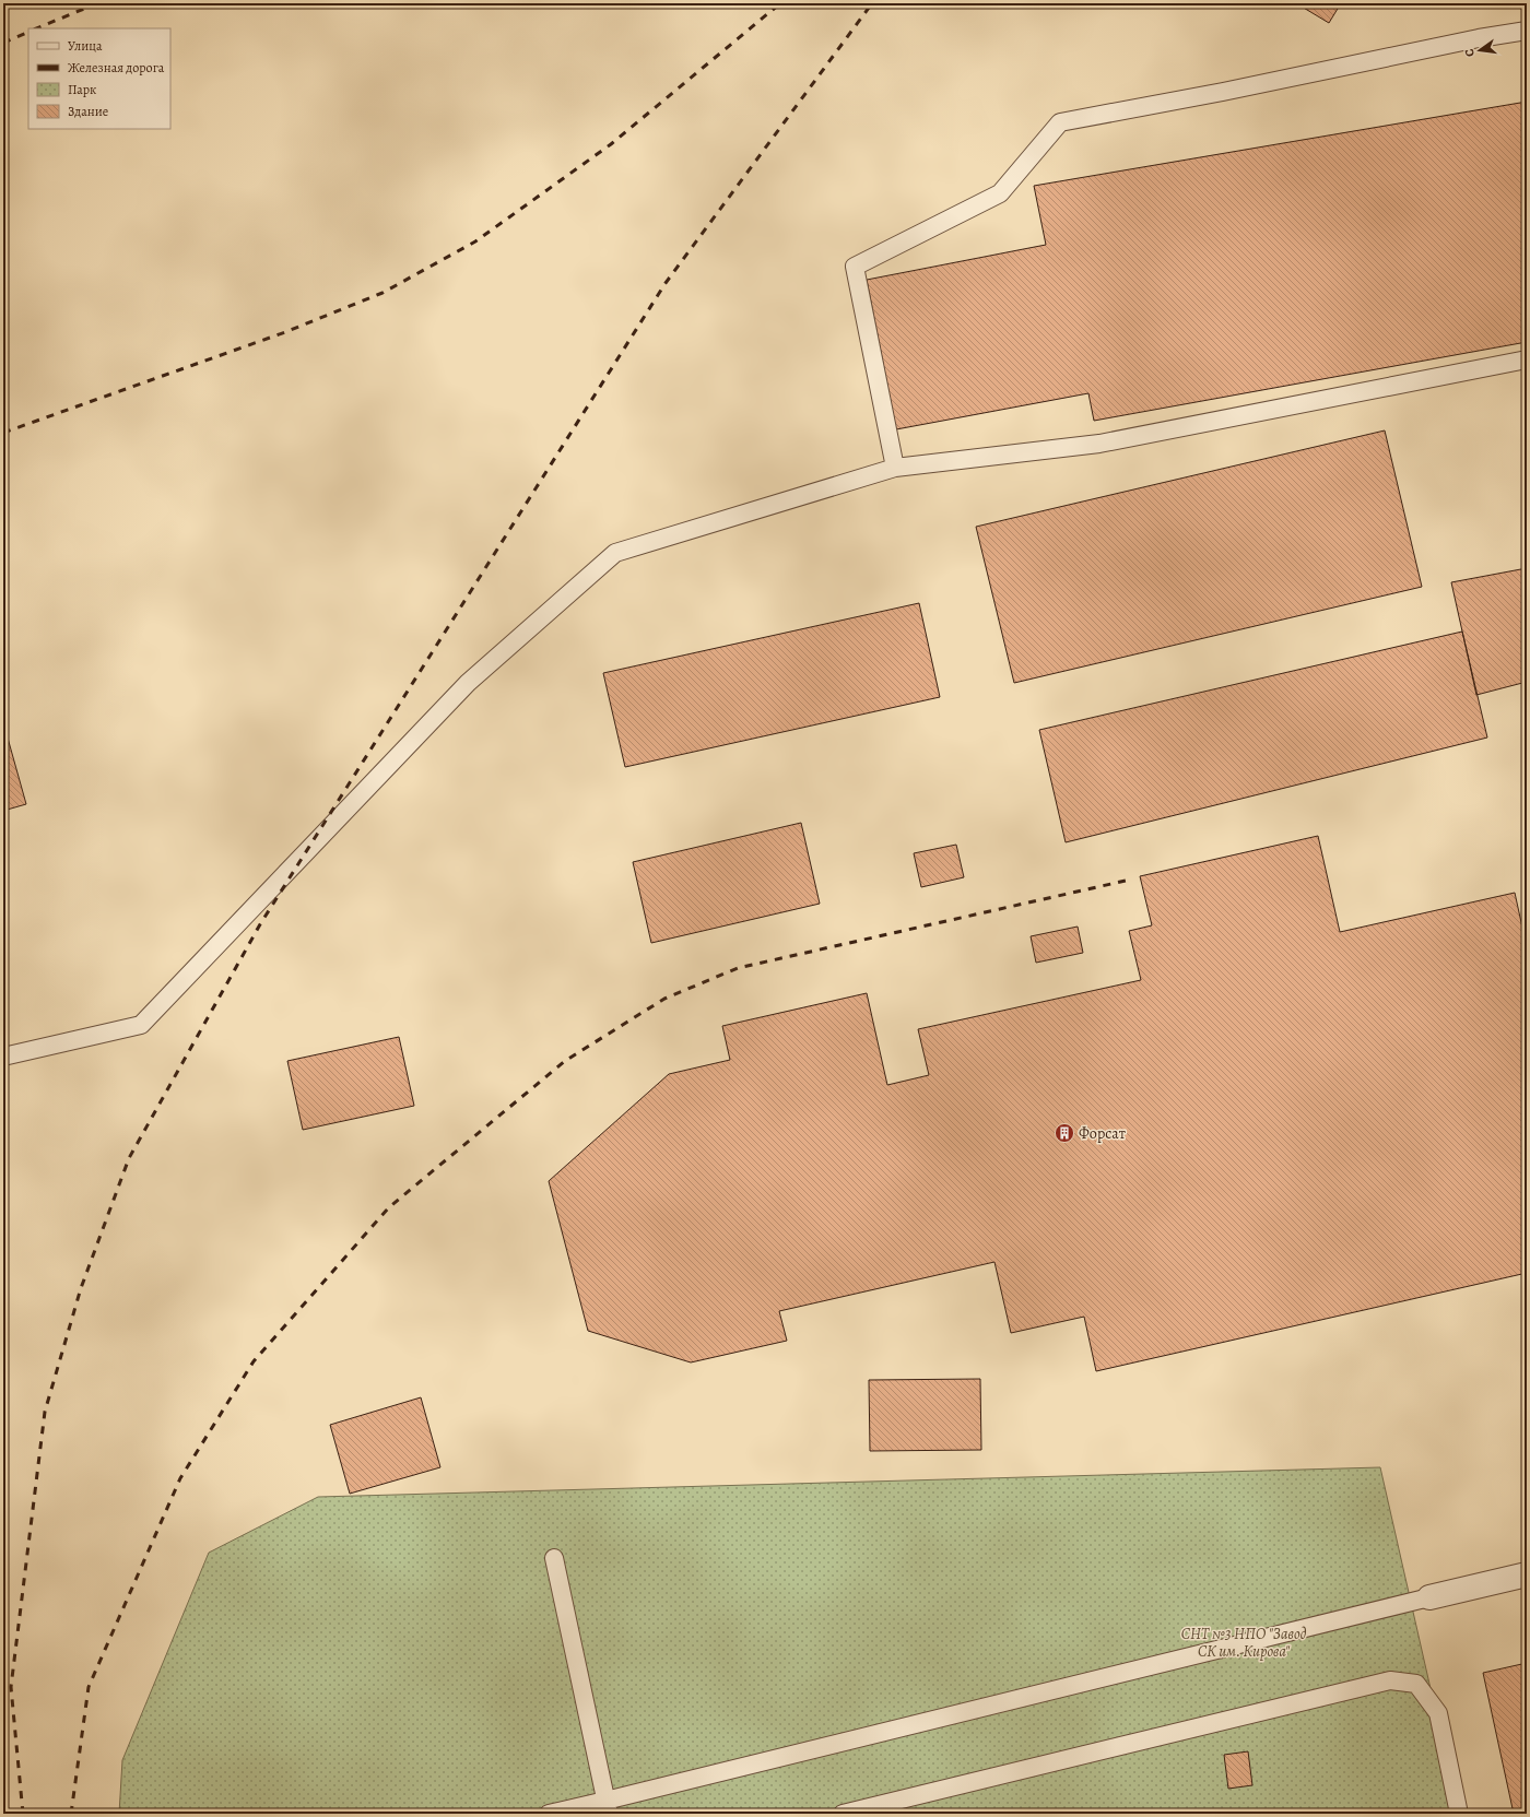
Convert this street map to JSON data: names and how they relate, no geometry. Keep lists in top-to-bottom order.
{
  "parks": ["СНТ №3 НПО \"Завод СК им. Кирова\""],
  "places": {
    "building": ["Форсат"]
  },
  "legend": [
    "Улица",
    "Железная дорога",
    "Парк",
    "Здание"
  ],
  "north": "left"
}
